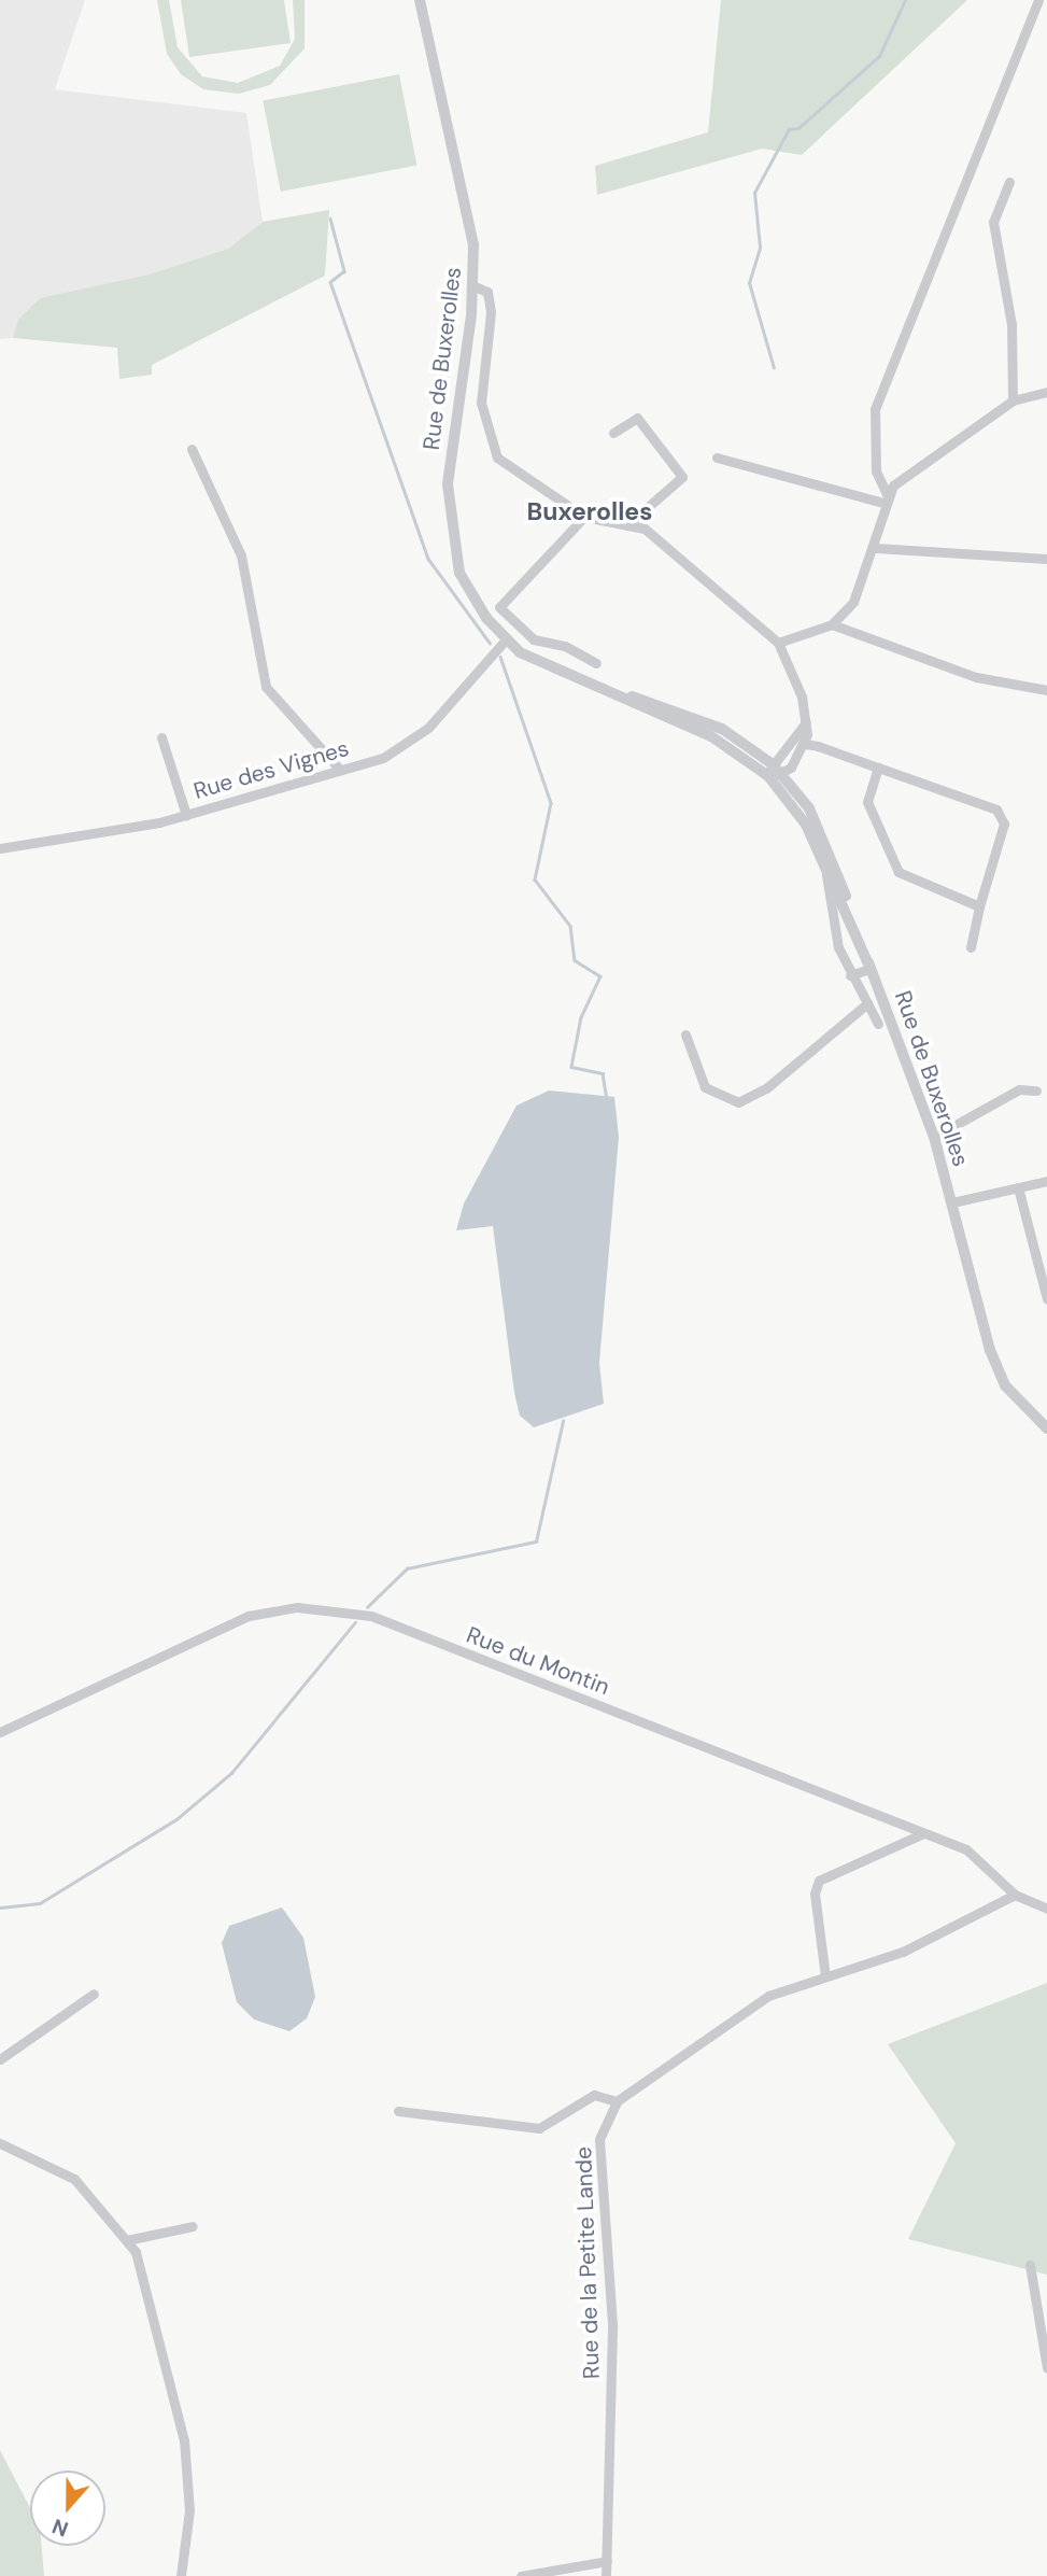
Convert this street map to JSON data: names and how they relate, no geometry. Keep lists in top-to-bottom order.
{
  "streets": {
    "street": [
      "Rue de Buxerolles",
      "Rue des Vignes",
      "Rue du Montin",
      "Rue de la Petite Lande"
    ]
  },
  "crossings": [
    ["Rue de Buxerolles", "Rue des Vignes"]
  ],
  "districts": ["Buxerolles"],
  "north": "bottom"
}
